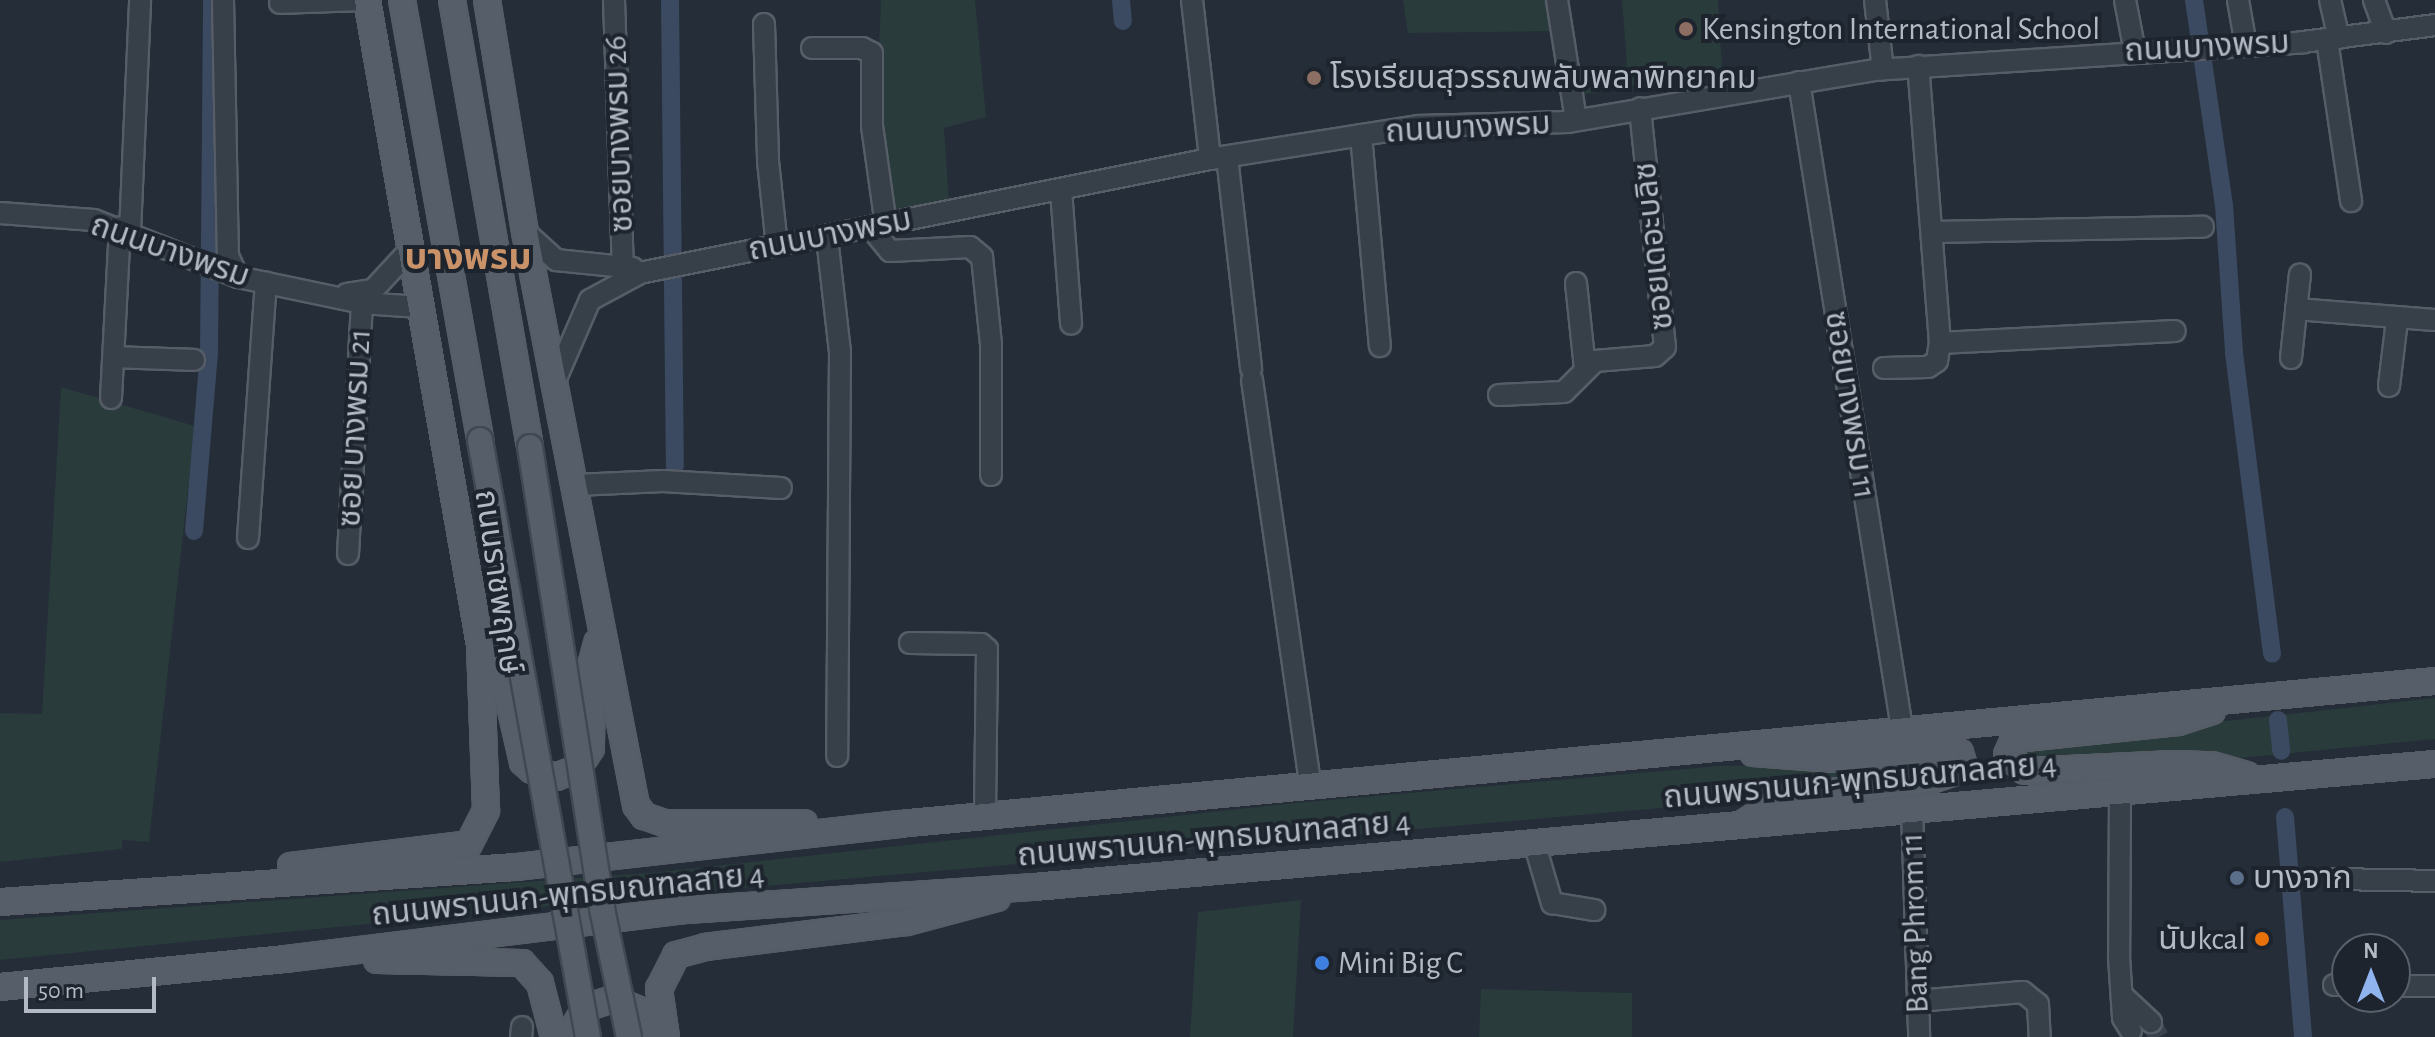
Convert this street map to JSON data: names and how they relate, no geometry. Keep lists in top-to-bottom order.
{
  "streets": {
    "main road": ["ถนนราชพฤกษ์", "ถนนพรานนก-พุทธมณฑลสาย 4"],
    "street": [
      "ถนนบางพรม",
      "ซอยบางพรม 26",
      "ซอยเดอะบลิซ",
      "ซอยบางพรม 11",
      "ซอย บางพรม 21",
      "Bang Phrom 11"
    ]
  },
  "crossings": [
    ["ถนนบางพรม", "ซอยบางพรม 26"],
    ["ถนนบางพรม", "ซอยเดอะบลิซ"],
    ["ถนนบางพรม", "ซอยบางพรม 11"],
    ["ถนนบางพรม", "ซอย บางพรม 21"],
    ["ถนนบางพรม", "ถนนราชพฤกษ์"],
    ["ซอยบางพรม 11", "ถนนพรานนก-พุทธมณฑลสาย 4"],
    ["ถนนราชพฤกษ์", "ถนนพรานนก-พุทธมณฑลสาย 4"],
    ["ถนนพรานนก-พุทธมณฑลสาย 4", "Bang Phrom 11"]
  ],
  "districts": ["บางพรม"],
  "places": [
    "Kensington International School",
    "โรงเรียนสุวรรณพลับพลาพิทยาคม",
    "บางจาก",
    "นับkcal",
    "Mini Big C"
  ],
  "scale_bar": "50 m",
  "north": "top"
}
